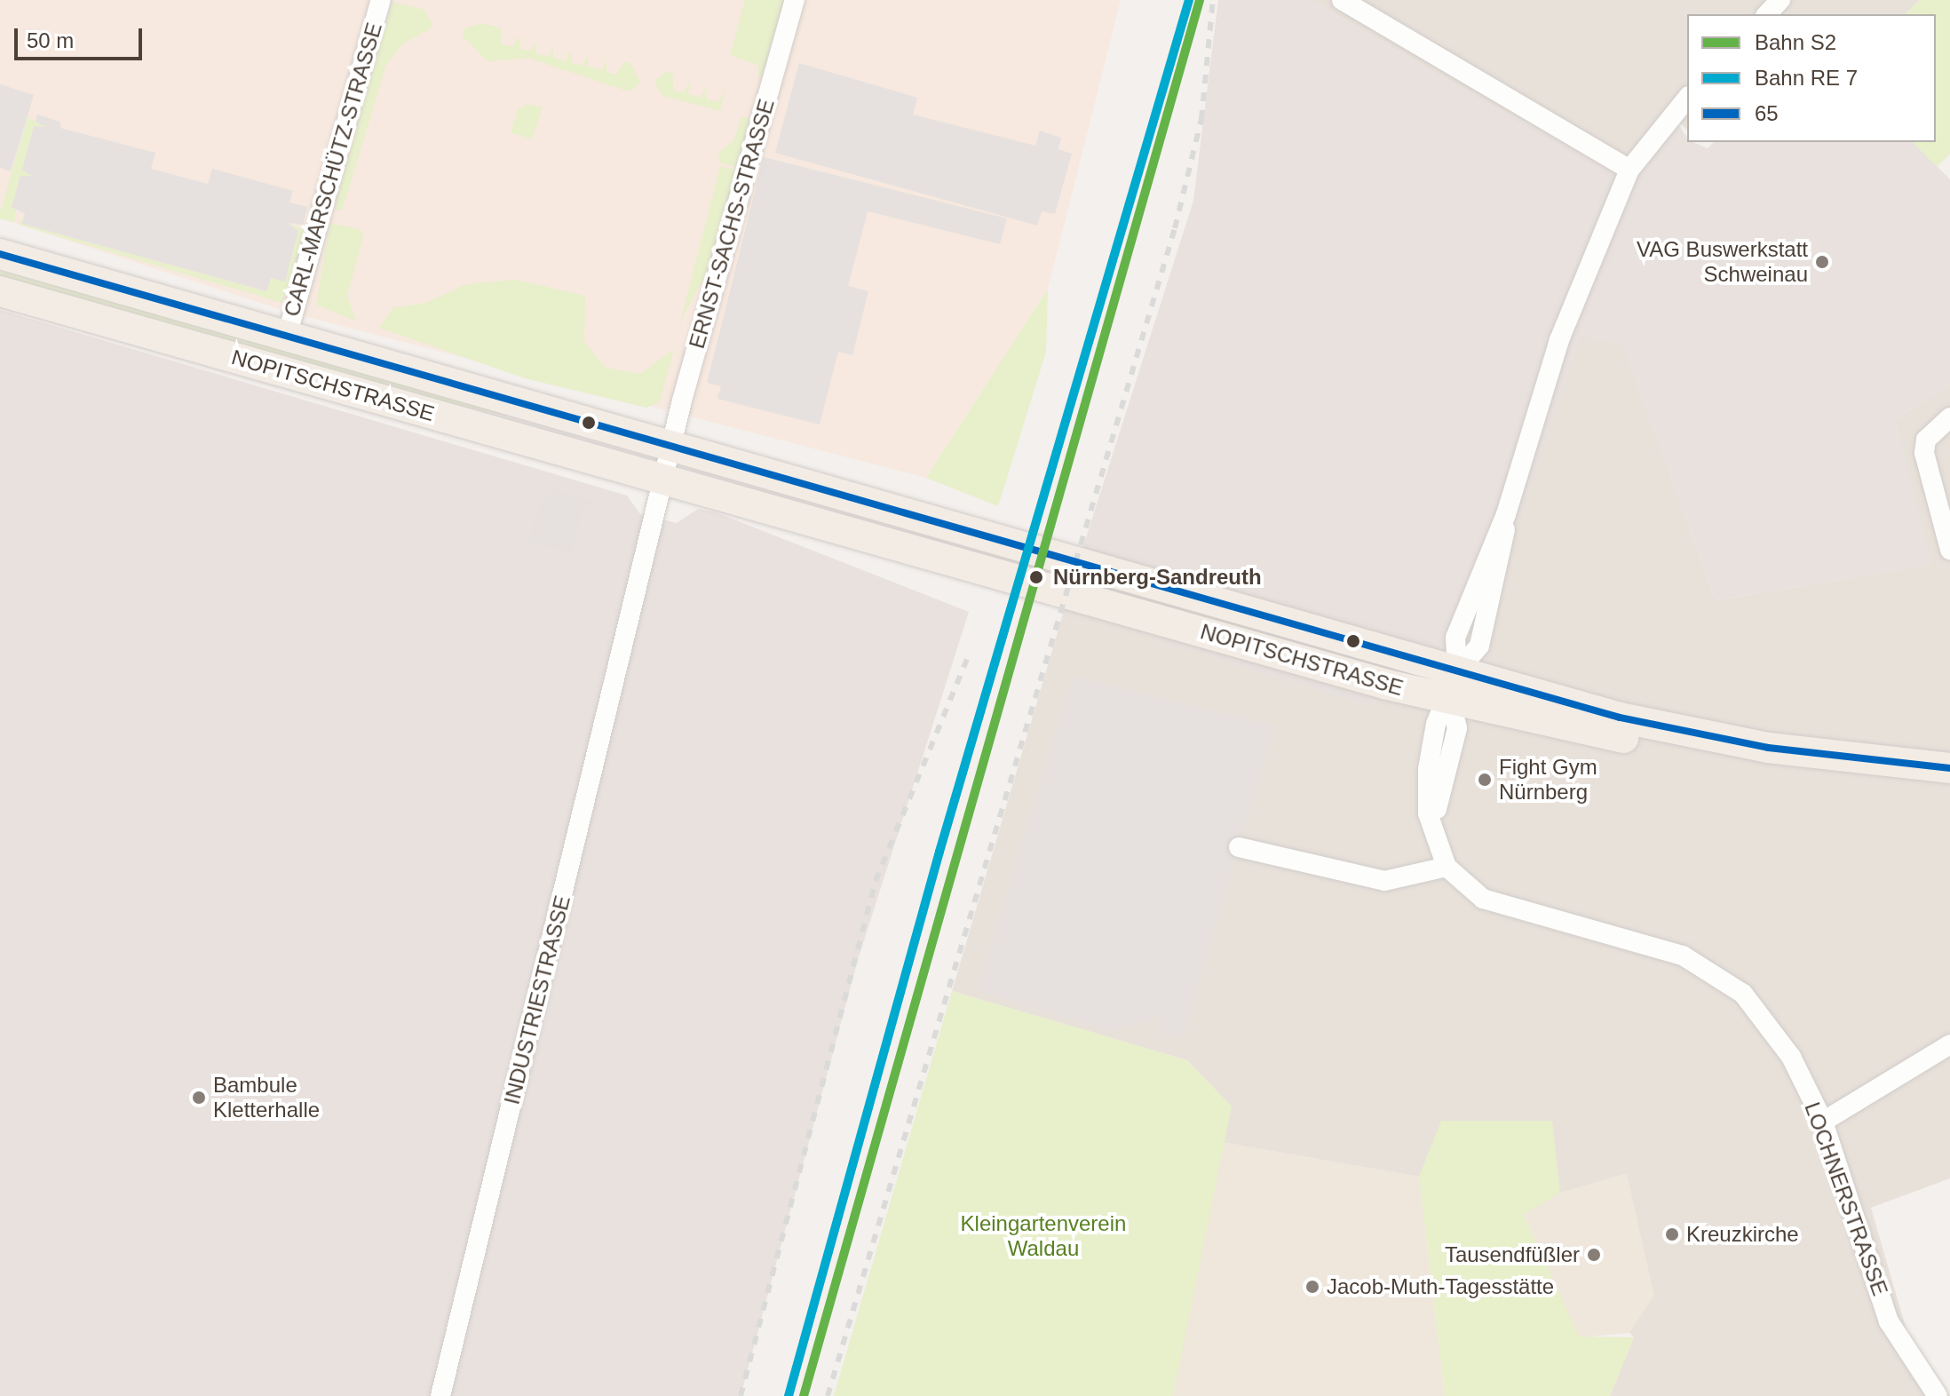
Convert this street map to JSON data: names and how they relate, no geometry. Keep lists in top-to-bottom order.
{
  "streets": {
    "main road": ["NOPITSCHSTRASSE"],
    "street": [
      "CARL-MARSCHÜTZ-STRASSE",
      "ERNST-SACHS-STRASSE",
      "INDUSTRIESTRASSE",
      "LOCHNERSTRASSE"
    ]
  },
  "crossings": [
    ["CARL-MARSCHÜTZ-STRASSE", "NOPITSCHSTRASSE"],
    ["ERNST-SACHS-STRASSE", "NOPITSCHSTRASSE"],
    ["NOPITSCHSTRASSE", "INDUSTRIESTRASSE"]
  ],
  "parks": ["Kleingartenverein Waldau"],
  "places": [
    "VAG Buswerkstatt Schweinau",
    "Nürnberg-Sandreuth",
    "Fight Gym Nürnberg",
    "Bambule Kletterhalle",
    "Kreuzkirche",
    "Tausendfüßler",
    "Jacob-Muth-Tagesstätte"
  ],
  "lines": ["rail line S2", "transit line 65"],
  "legend": ["Bahn S2", "Bahn RE 7", "65"],
  "scale_bar": "50 m"
}
